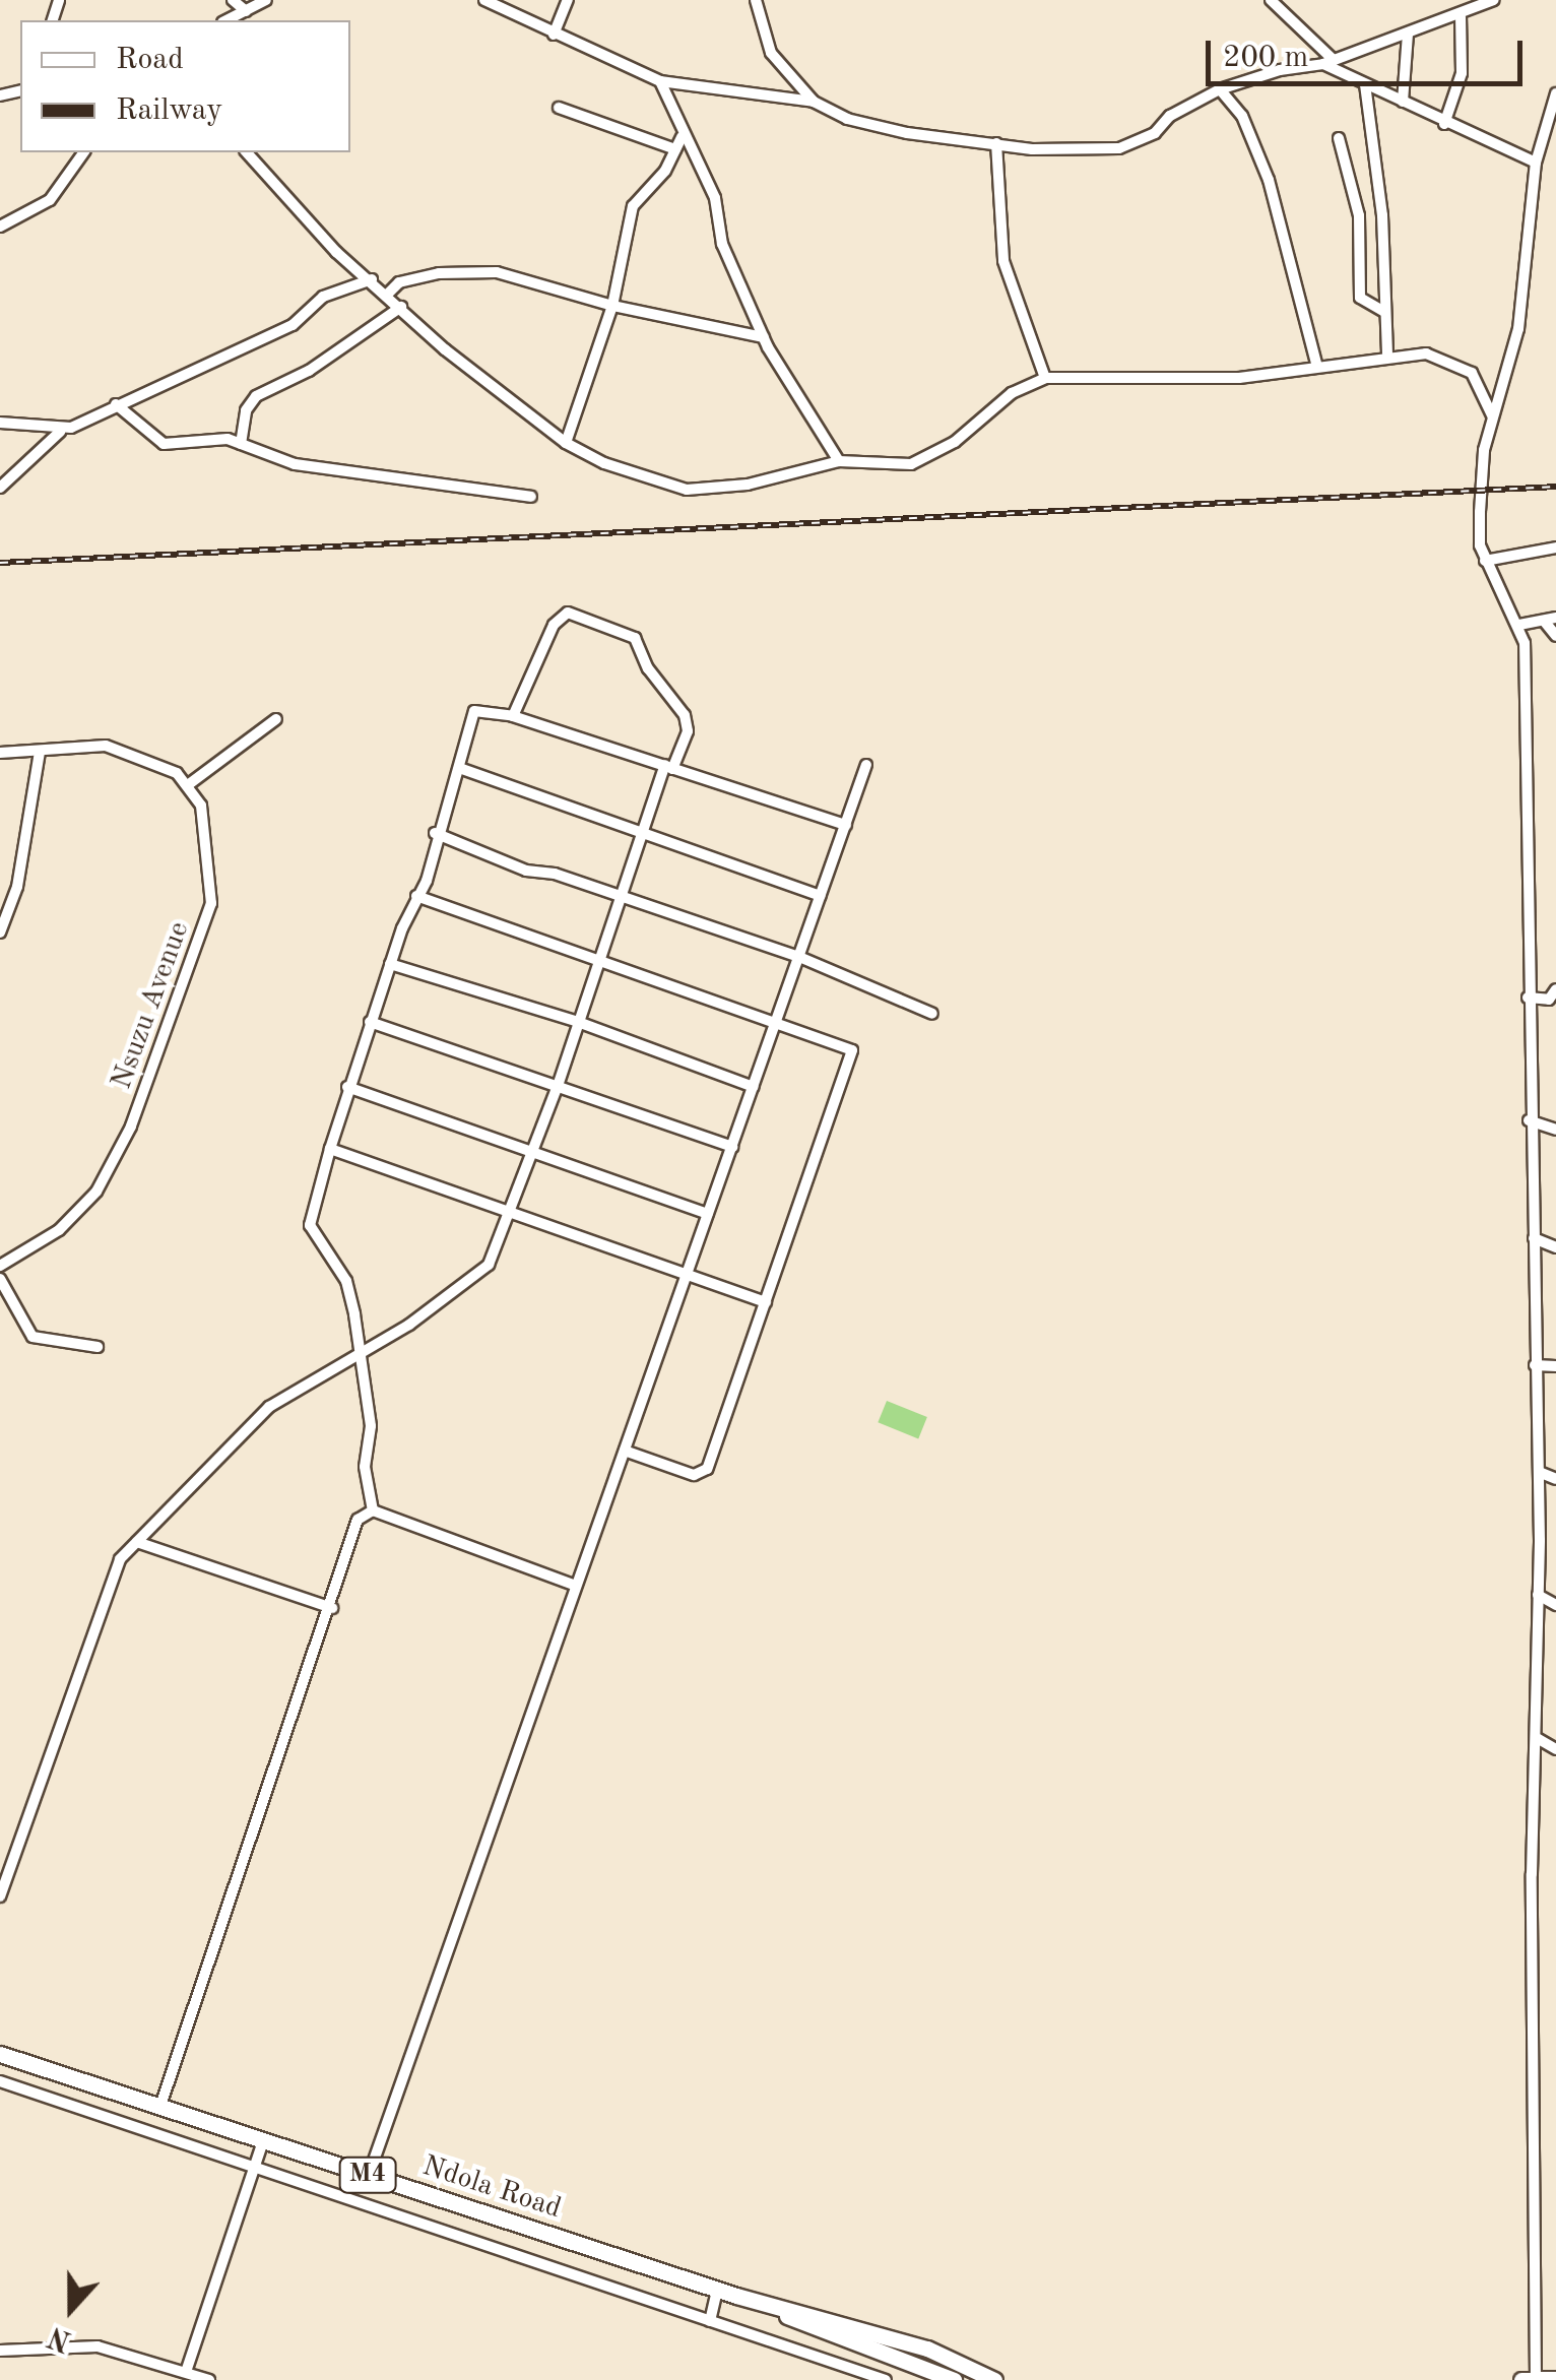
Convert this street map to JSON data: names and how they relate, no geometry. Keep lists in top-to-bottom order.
{
  "streets": {
    "main road": ["M4", "Ndola Road"],
    "street": ["Nsuzu Avenue"]
  },
  "crossings": [
    ["M4", "Ndola Road"]
  ],
  "legend": ["Road", "Railway"],
  "scale_bar": "200 m",
  "north": "bottom"
}
